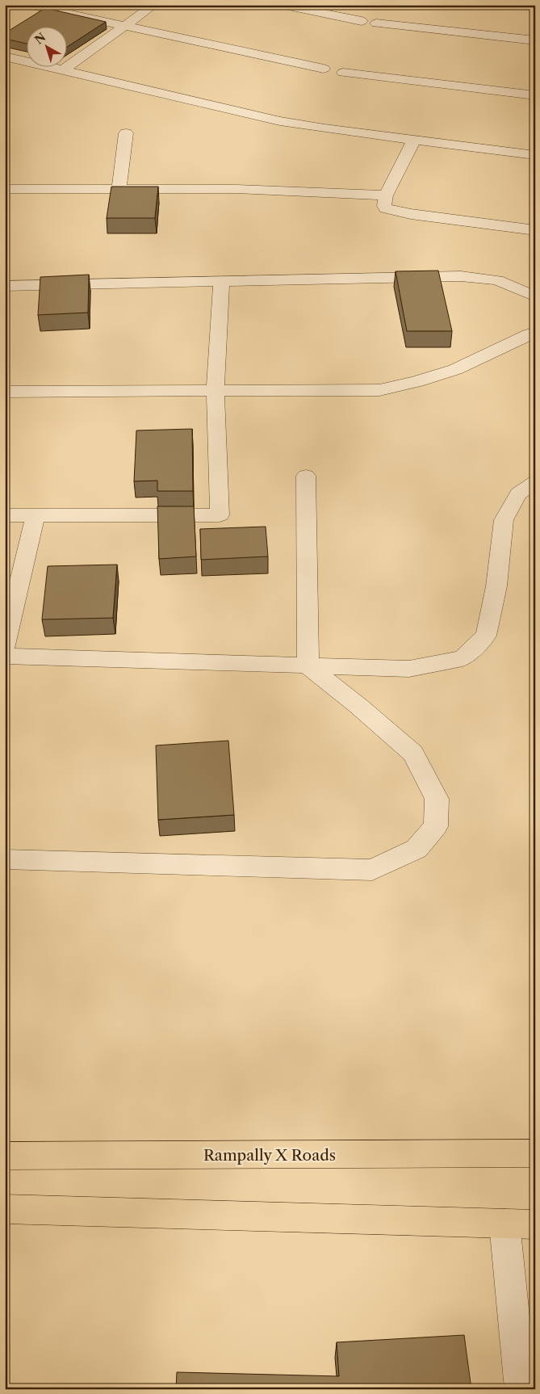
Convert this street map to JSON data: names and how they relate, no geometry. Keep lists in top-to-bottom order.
{
  "streets": {
    "main road": ["Rampally X Roads"]
  },
  "north": "top left"
}
